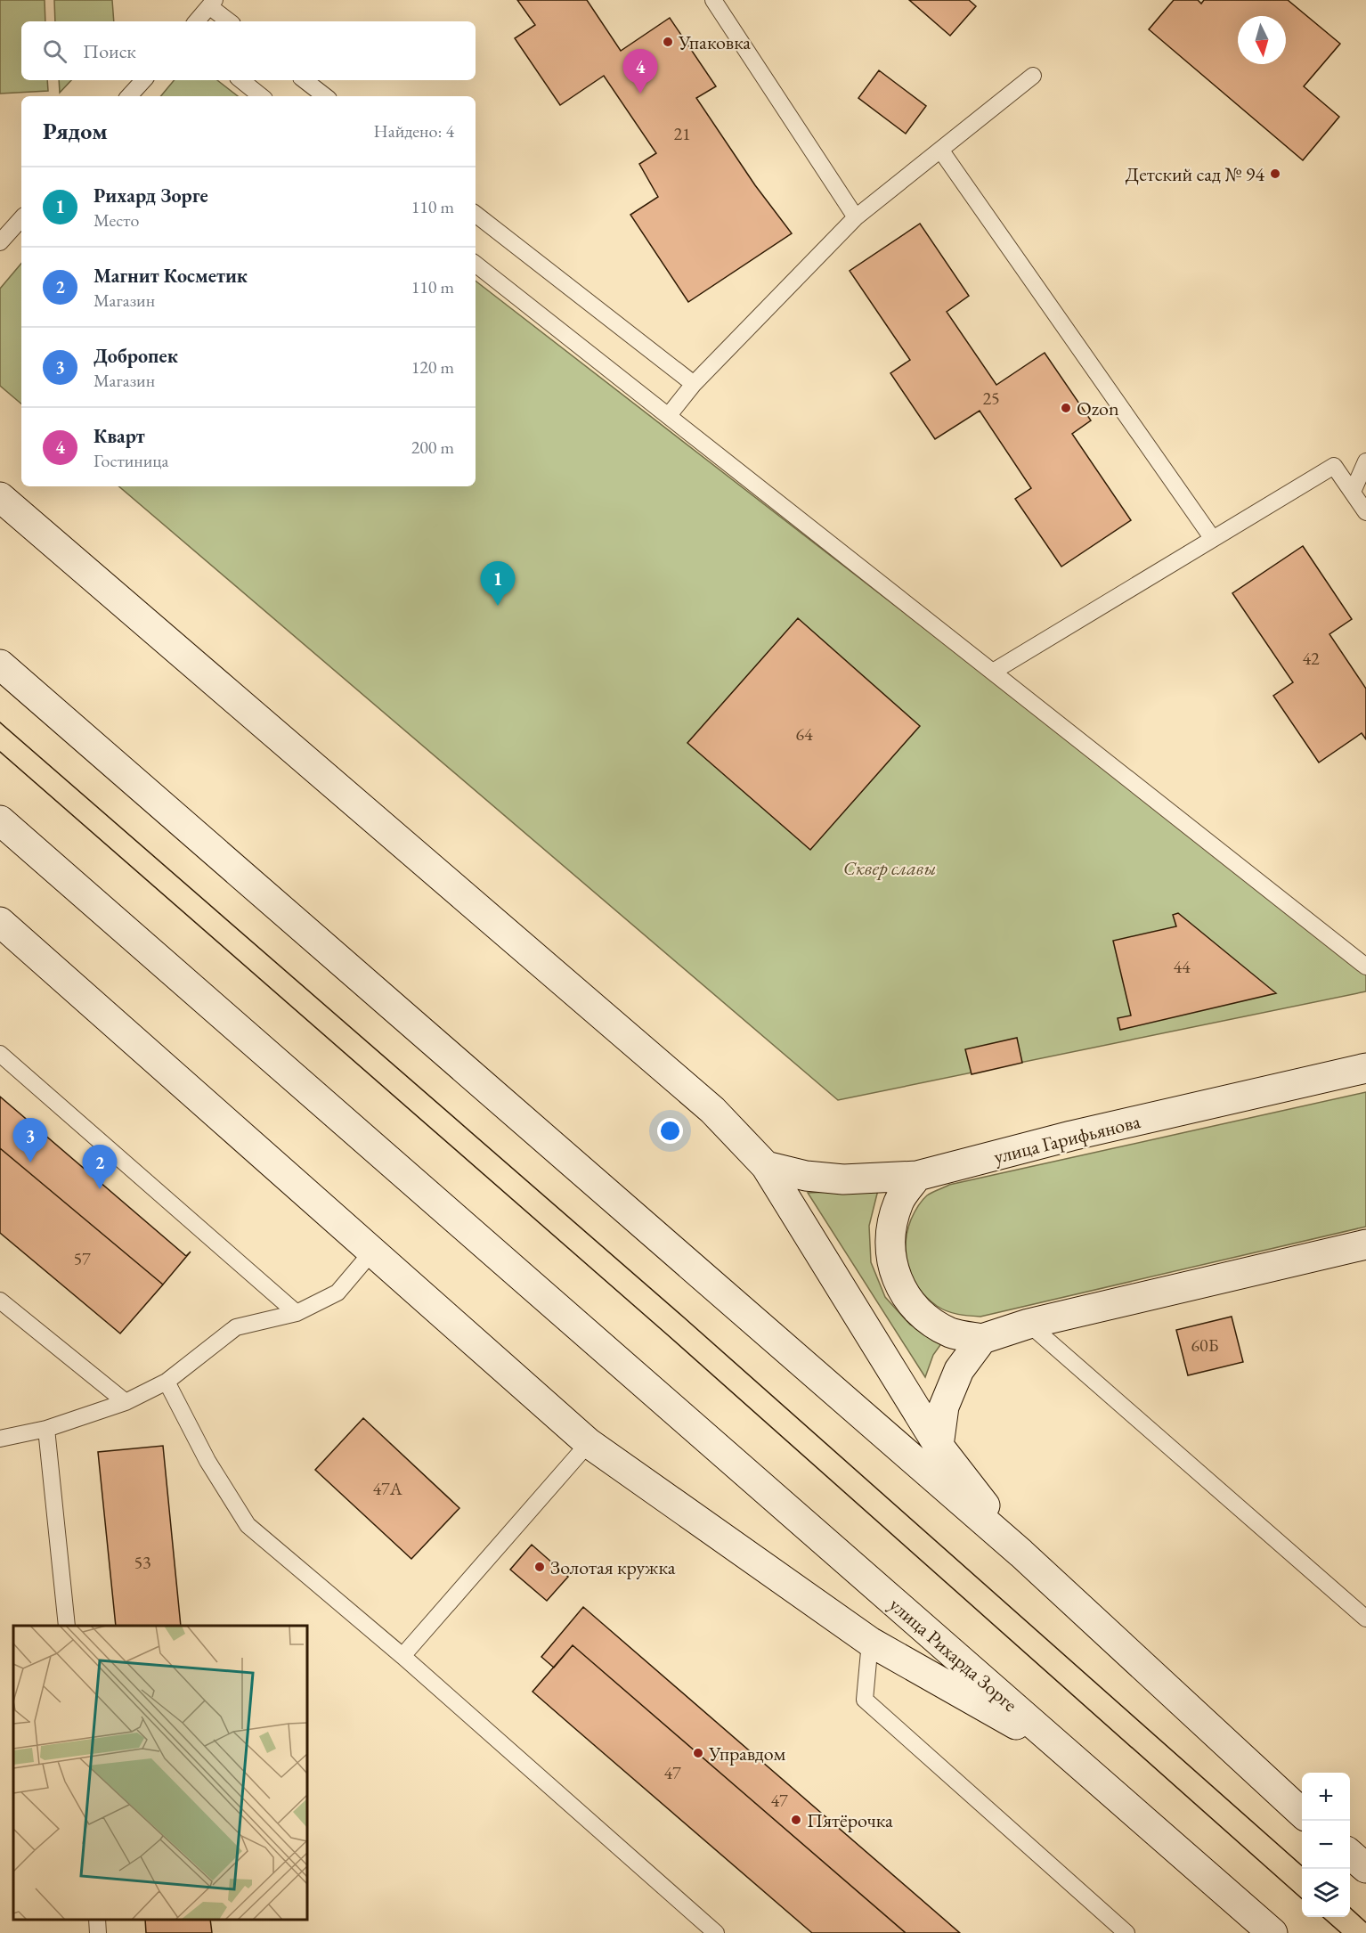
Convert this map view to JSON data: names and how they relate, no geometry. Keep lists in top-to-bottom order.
{
  "streets": {
    "main road": ["улица Гарифьянова", "улица Рихарда Зорге"]
  },
  "parks": ["Сквер славы"],
  "places": [
    "Упаковка",
    "Детский сад № 94",
    "Ozon",
    "Золотая кружка",
    "Управдом",
    "Пятёрочка"
  ],
  "house_numbers": [
    "21",
    "25",
    "42",
    "64",
    "44",
    "57",
    "60Б",
    "47А",
    "53",
    "47",
    "47"
  ],
  "north": "bottom",
  "page": {
    "search": "Поиск",
    "pins": [
      "4",
      "1",
      "3",
      "2"
    ],
    "heading": ["Рядом", "Найдено: 4"],
    "list": [
      {
        "mark": "1",
        "name": "Рихард Зорге",
        "note": "Место",
        "value": "110 m"
      },
      {
        "mark": "2",
        "name": "Магнит Косметик",
        "note": "Магазин",
        "value": "110 m"
      },
      {
        "mark": "3",
        "name": "Добропек",
        "note": "Магазин",
        "value": "120 m"
      },
      {
        "mark": "4",
        "name": "Кварт",
        "note": "Гостиница",
        "value": "200 m"
      }
    ],
    "map_buttons": ["+", "−"]
  }
}
